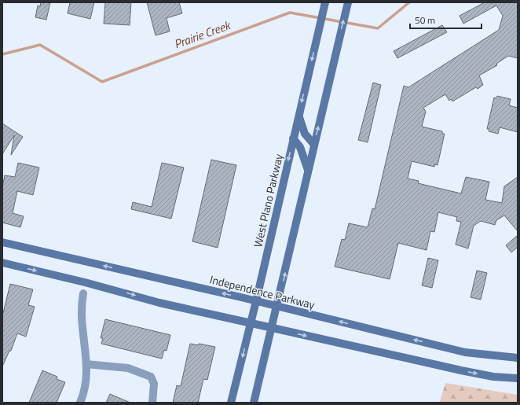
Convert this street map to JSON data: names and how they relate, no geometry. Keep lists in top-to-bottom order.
{
  "streets": {
    "main road": ["West Plano Parkway", "Independence Parkway"]
  },
  "crossings": [
    ["West Plano Parkway", "Independence Parkway"]
  ],
  "water": ["Prairie Creek"],
  "scale_bar": "50 m"
}
